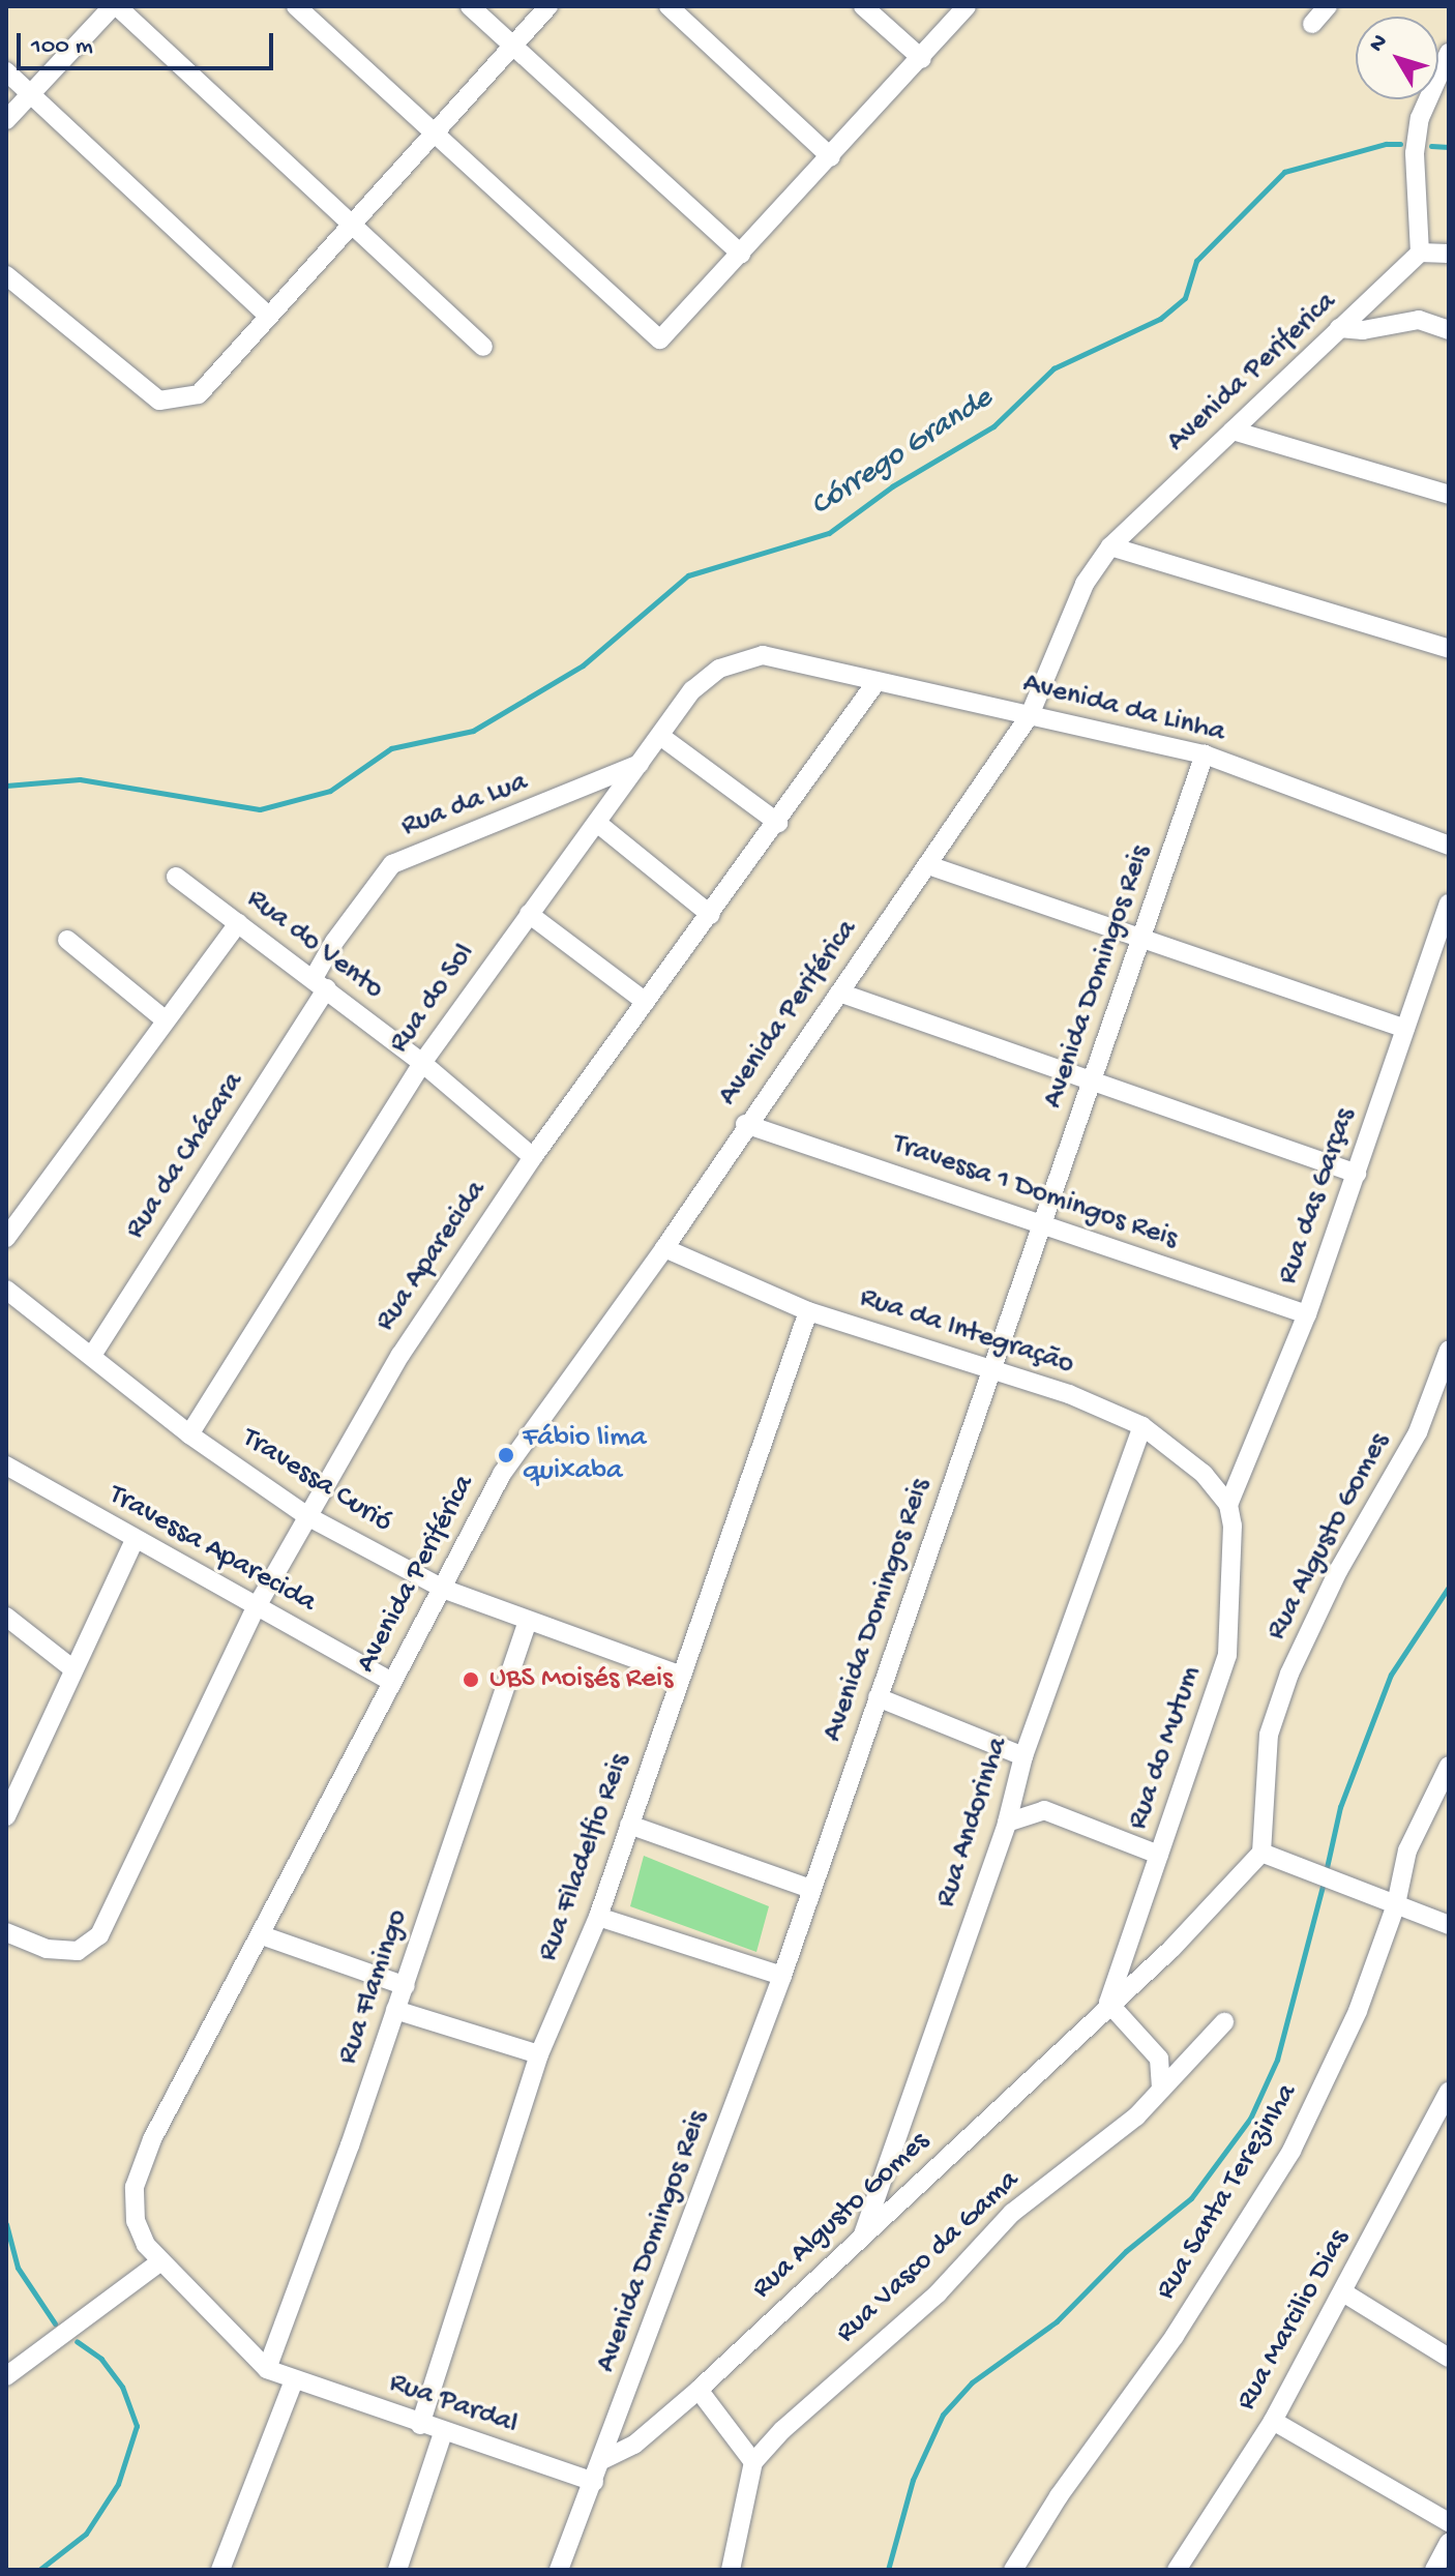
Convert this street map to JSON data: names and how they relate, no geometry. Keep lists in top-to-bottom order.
{
  "streets": {
    "street": [
      "Avenida Periferica",
      "Avenida da Linha",
      "Rua da Lua",
      "Rua do Vento",
      "Avenida Domingos Reis",
      "Rua do Sol",
      "Avenida Periférica",
      "Rua da Chácara",
      "Travessa 1 Domingos Reis",
      "Rua das Garças",
      "Rua Aparecida",
      "Rua da Integração",
      "Travessa Curió",
      "Rua Algusto Gomes",
      "Travessa Aparecida",
      "Rua do Mutum",
      "Rua Andorinha",
      "Rua Filadelfio Reis",
      "Rua Flamingo",
      "Rua Santa Terezinha",
      "Rua Vasco da Gama",
      "Rua Marcilio Dias",
      "Rua Pardal"
    ]
  },
  "crossings": [
    ["Avenida Periferica", "Avenida da Linha"],
    ["Avenida Periferica", "Avenida Periférica"],
    ["Avenida da Linha", "Avenida Domingos Reis"],
    ["Avenida da Linha", "Rua do Sol"],
    ["Avenida da Linha", "Avenida Periférica"],
    ["Avenida da Linha", "Rua Aparecida"],
    ["Rua da Lua", "Rua do Vento"],
    ["Rua da Lua", "Rua do Sol"],
    ["Rua da Lua", "Rua da Chácara"],
    ["Rua do Vento", "Rua do Sol"],
    ["Rua do Vento", "Rua da Chácara"],
    ["Rua do Vento", "Rua Aparecida"],
    ["Avenida Domingos Reis", "Travessa 1 Domingos Reis"],
    ["Avenida Domingos Reis", "Rua da Integração"],
    ["Avenida Domingos Reis", "Rua Algusto Gomes"],
    ["Avenida Domingos Reis", "Rua Pardal"],
    ["Rua do Sol", "Travessa Curió"],
    ["Avenida Periférica", "Travessa 1 Domingos Reis"],
    ["Avenida Periférica", "Rua da Integração"],
    ["Avenida Periférica", "Travessa Curió"],
    ["Avenida Periférica", "Travessa Aparecida"],
    ["Avenida Periférica", "Rua Flamingo"],
    ["Avenida Periférica", "Rua Pardal"],
    ["Rua da Chácara", "Travessa Curió"],
    ["Travessa 1 Domingos Reis", "Rua das Garças"],
    ["Rua das Garças", "Rua da Integração"],
    ["Rua das Garças", "Rua do Mutum"],
    ["Rua Aparecida", "Travessa Curió"],
    ["Rua Aparecida", "Travessa Aparecida"],
    ["Rua da Integração", "Rua do Mutum"],
    ["Rua da Integração", "Rua Andorinha"],
    ["Rua da Integração", "Rua Filadelfio Reis"],
    ["Travessa Curió", "Rua Filadelfio Reis"],
    ["Travessa Curió", "Rua Flamingo"],
    ["Rua Algusto Gomes", "Rua do Mutum"],
    ["Rua Algusto Gomes", "Rua Andorinha"],
    ["Rua Filadelfio Reis", "Rua Pardal"],
    ["Rua Flamingo", "Rua Pardal"]
  ],
  "water": ["Córrego Grande"],
  "places": ["Fábio lima quixaba", "UBS Moisés Reis"],
  "scale_bar": "100 m",
  "north": "top left"
}
